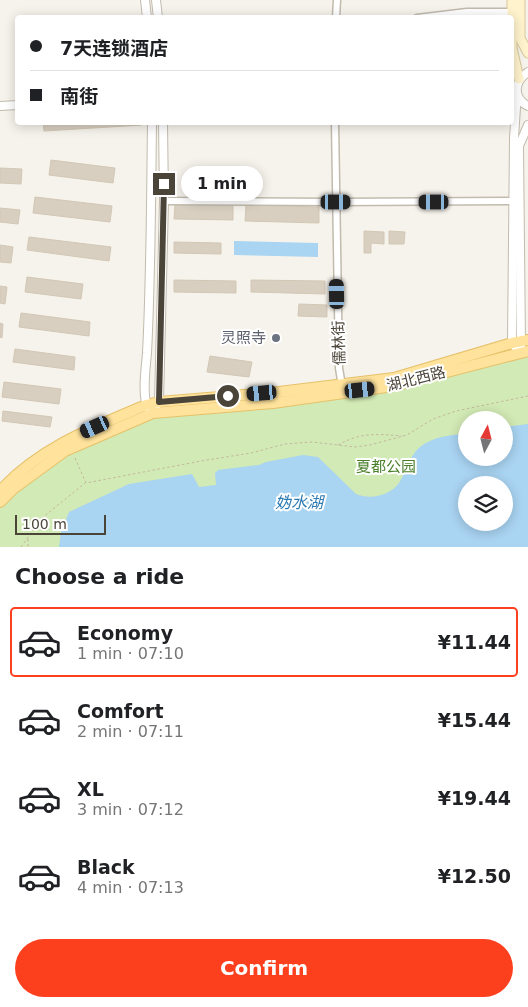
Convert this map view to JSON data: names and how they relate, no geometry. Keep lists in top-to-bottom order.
{
  "streets": {
    "main road": ["湖北西路"],
    "street": ["儒林街"]
  },
  "crossings": [
    ["儒林街", "湖北西路"]
  ],
  "water": ["妫水湖"],
  "parks": ["夏都公园"],
  "places": ["灵照寺"],
  "scale_bar": "100 m",
  "north": "top",
  "page": {
    "banner": ["7天连锁酒店", "南街"],
    "bubble": "1 min",
    "scale": "100 m",
    "heading": "Choose a ride",
    "list": [
      {
        "name": "Economy",
        "note": "1 min · 07:10",
        "value": "¥11.44"
      },
      {
        "name": "Comfort",
        "note": "2 min · 07:11",
        "value": "¥15.44"
      },
      {
        "name": "XL",
        "note": "3 min · 07:12",
        "value": "¥19.44"
      },
      {
        "name": "Black",
        "note": "4 min · 07:13",
        "value": "¥12.50"
      }
    ],
    "buttons": "Confirm"
  }
}
